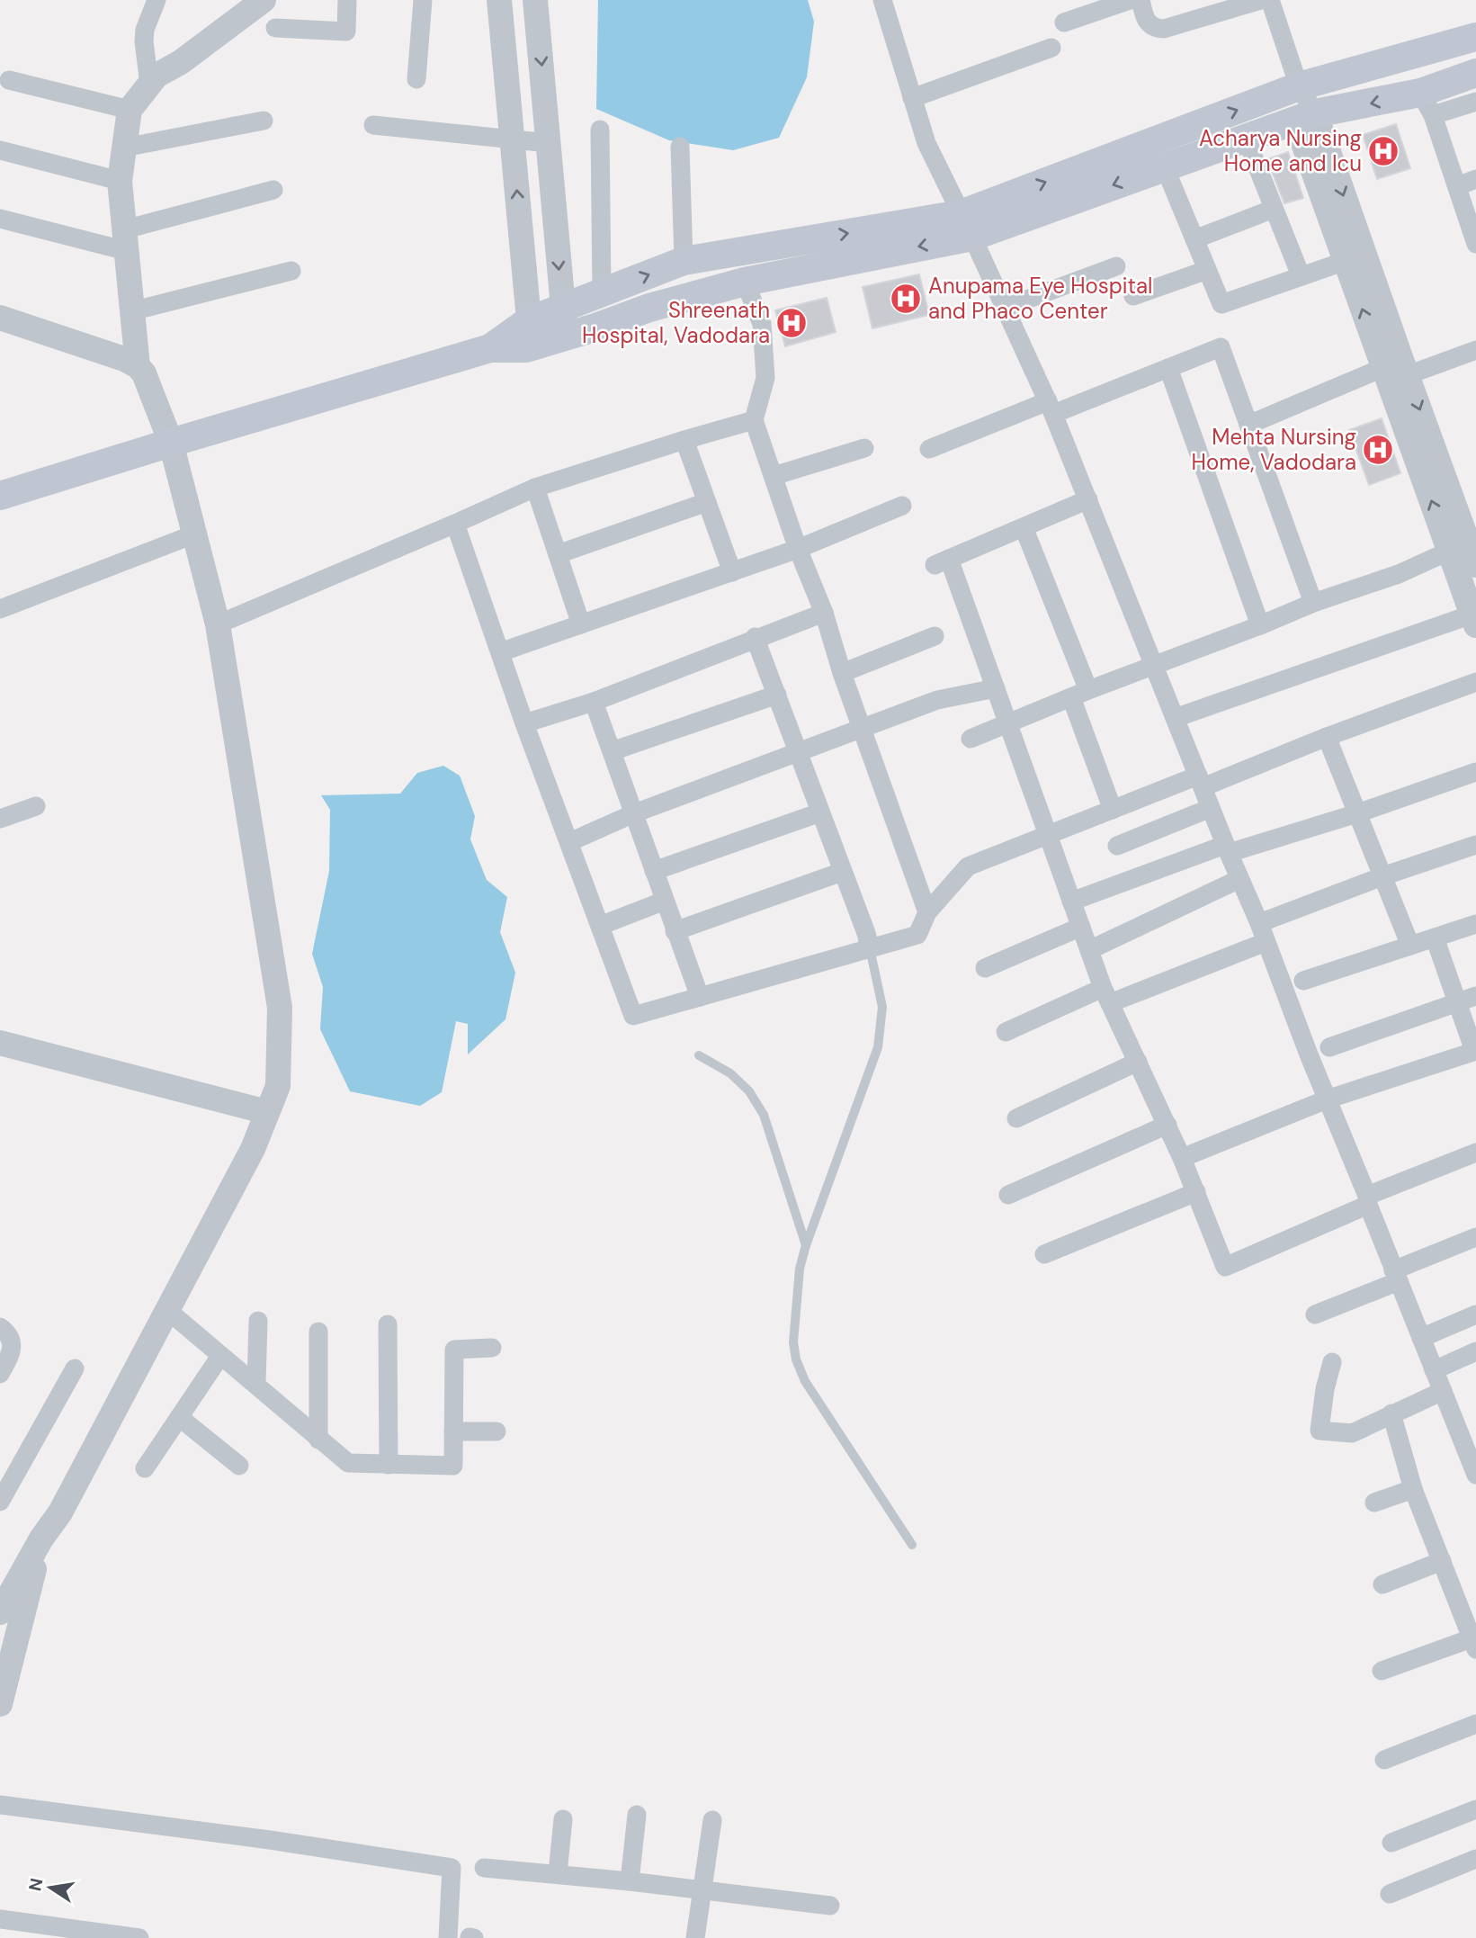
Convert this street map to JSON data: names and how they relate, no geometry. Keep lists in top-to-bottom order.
{
  "places": {
    "hospital": [
      "Acharya Nursing Home and Icu",
      "Anupama Eye Hospital and Phaco Center",
      "Shreenath Hospital, Vadodara",
      "Mehta Nursing Home, Vadodara"
    ]
  },
  "north": "left"
}
